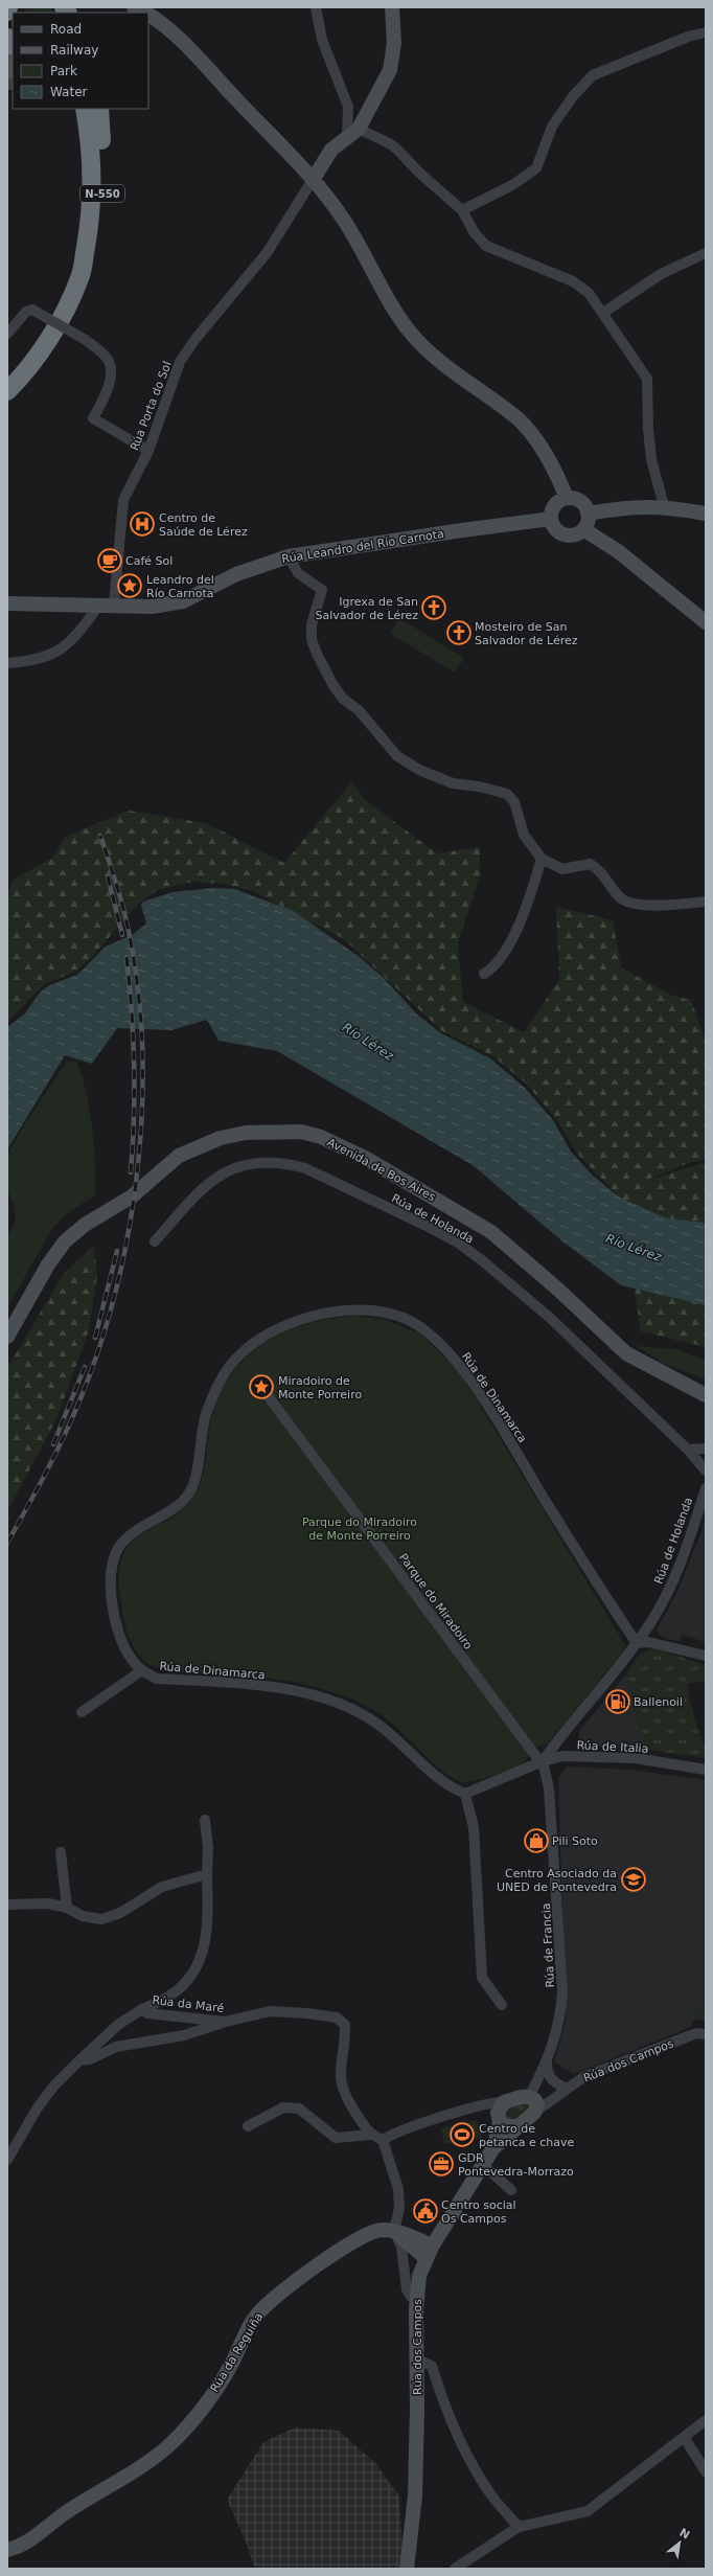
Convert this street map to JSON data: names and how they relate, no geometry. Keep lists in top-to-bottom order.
{
  "streets": {
    "highway": ["N-550"],
    "street": [
      "Rúa Porta do Sol",
      "Rúa Leandro del Río Carnota",
      "Avenida de Bos Aires",
      "Rúa de Holanda",
      "Rúa de Dinamarca",
      "Parque do Miradoiro",
      "Rúa de Italia",
      "Rúa de Francia",
      "Rúa da Maré",
      "Rúa dos Campos",
      "Rúa da Reguiña"
    ]
  },
  "crossings": [
    ["Rúa Porta do Sol", "Rúa Leandro del Río Carnota"],
    ["Rúa de Holanda", "Rúa de Dinamarca"],
    ["Parque do Miradoiro", "Rúa de Italia"],
    ["Parque do Miradoiro", "Rúa de Francia"],
    ["Rúa de Italia", "Rúa de Francia"],
    ["Rúa de Francia", "Rúa dos Campos"]
  ],
  "water": ["Río Lérez"],
  "parks": ["Parque do Miradoiro de Monte Porreiro"],
  "places": {
    "hospital": ["Centro de Saúde de Lérez"],
    "cafe": ["Café Sol"],
    "place": ["Leandro del Río Carnota", "Miradoiro de Monte Porreiro"],
    "church": ["Igrexa de San Salvador de Lérez", "Mosteiro de San Salvador de Lérez"],
    "fuel station": ["Ballenoil"],
    "shop": ["Pili Soto"],
    "school or university": ["Centro Asociado da UNED de Pontevedra"],
    "sports": ["Centro de petanca e chave"],
    "office": ["GDR Pontevedra-Morrazo"],
    "public building": ["Centro social Os Campos"]
  },
  "legend": [
    "Road",
    "Railway",
    "Park",
    "Water"
  ],
  "north": "top right"
}
